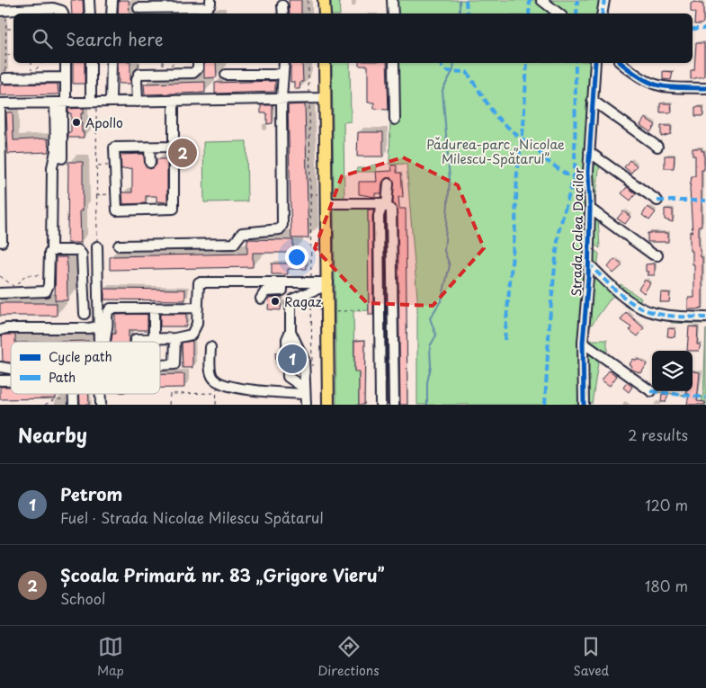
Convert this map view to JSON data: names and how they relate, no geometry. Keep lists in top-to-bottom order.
{
  "streets": {
    "street": ["Strada Calea Dacilor"]
  },
  "parks": ["Pădurea-parc „Nicolae Milescu-Spătarul”"],
  "places": ["Apollo", "Ragaz"],
  "legend": ["Cycle path", "Path"],
  "page": {
    "search": "Search here",
    "pins": ["2", "1"],
    "heading": ["Nearby", "2 results"],
    "list": [
      {
        "mark": "1",
        "name": "Petrom",
        "note": "Fuel · Strada Nicolae Milescu Spătarul",
        "value": "120 m"
      },
      {
        "mark": "2",
        "name": "Școala Primară nr. 83 „Grigore Vieru”",
        "note": "School",
        "value": "180 m"
      }
    ],
    "nav": ["Map", "Directions", "Saved"]
  }
}
